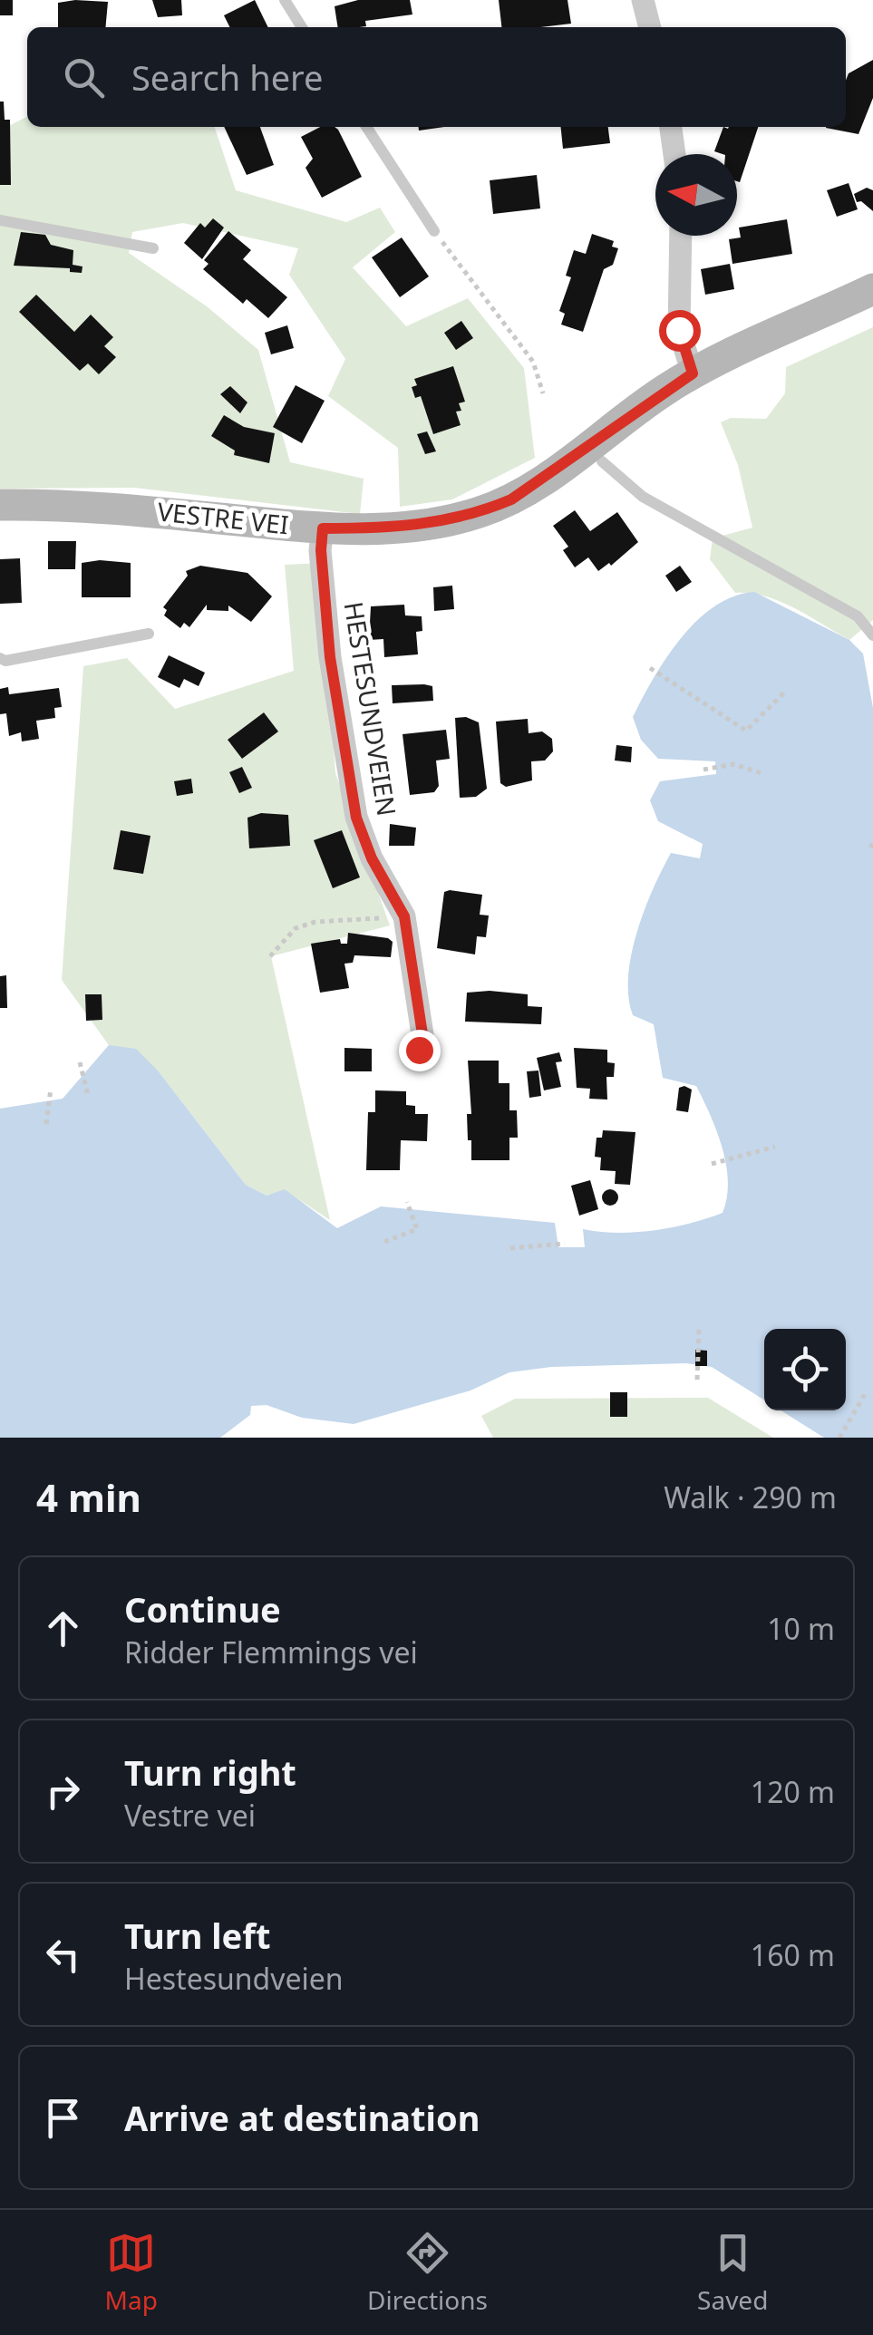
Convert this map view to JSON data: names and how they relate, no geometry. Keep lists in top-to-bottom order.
{
  "streets": {
    "street": ["VESTRE VEI", "HESTESUNDVEIEN"]
  },
  "crossings": [
    ["VESTRE VEI", "HESTESUNDVEIEN"]
  ],
  "north": "left",
  "page": {
    "search": "Search here",
    "heading": ["4 min", "Walk · 290 m"],
    "list": [
      ["Continue", "Ridder Flemmings vei", "10 m"],
      ["Turn right", "Vestre vei", "120 m"],
      ["Turn left", "Hestesundveien", "160 m"],
      "Arrive at destination"
    ],
    "nav": ["Map", "Directions", "Saved"]
  }
}
